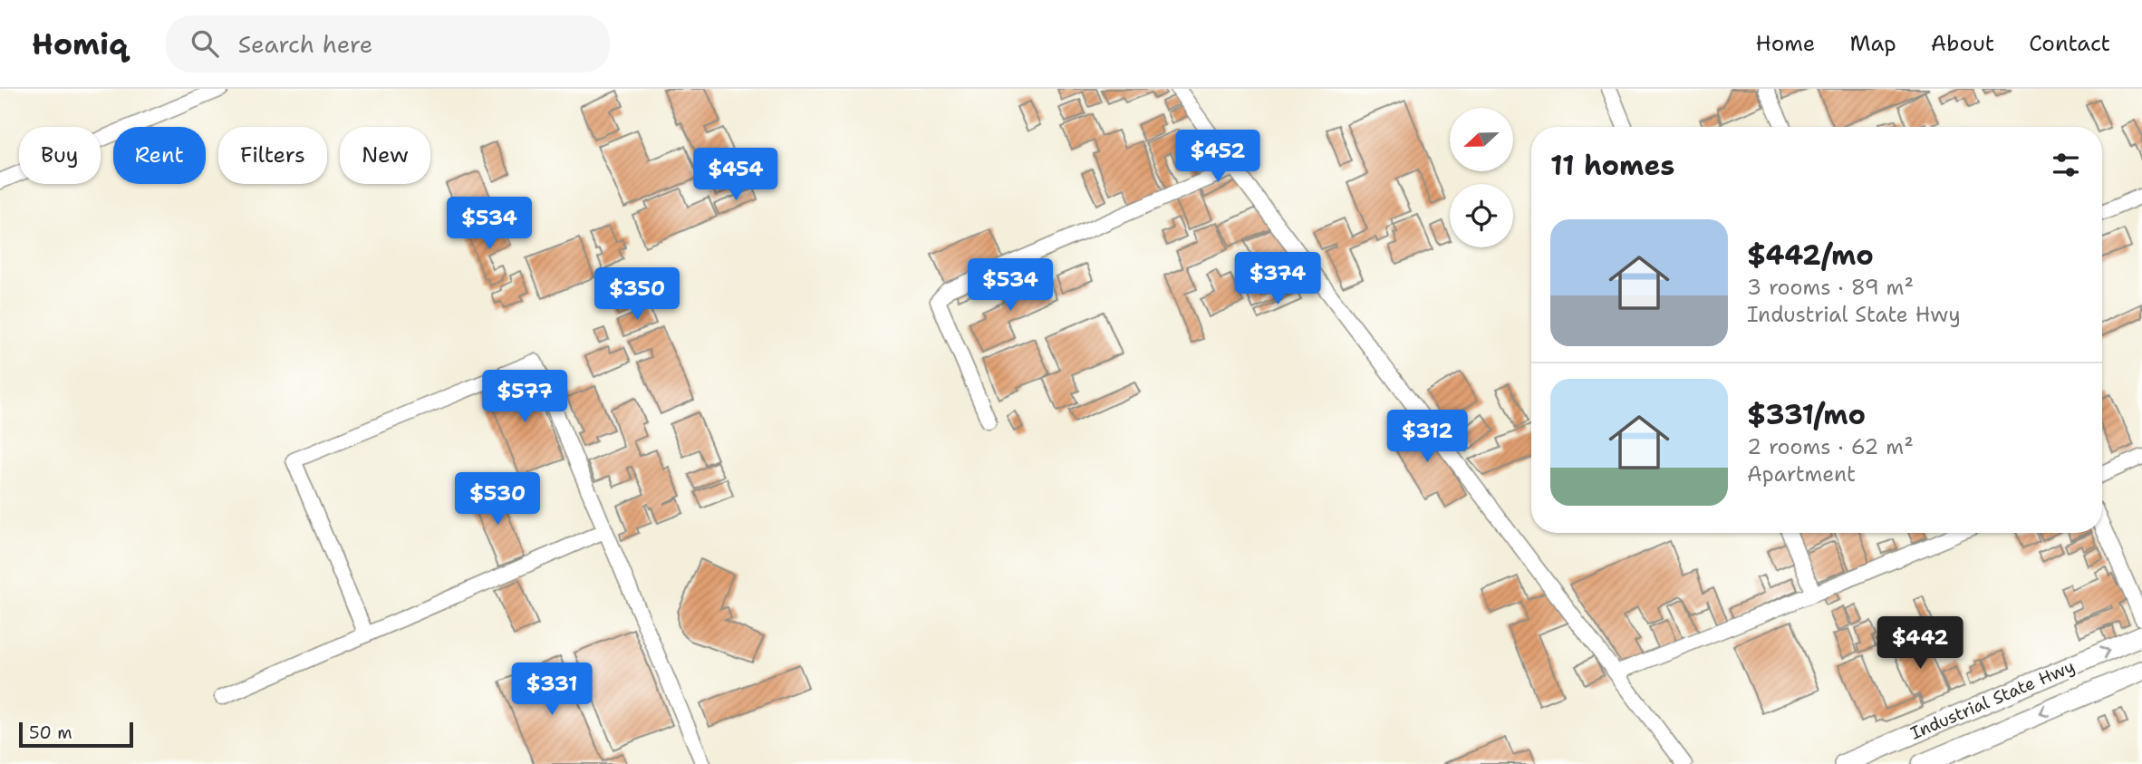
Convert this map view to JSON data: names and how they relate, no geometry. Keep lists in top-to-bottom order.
{
  "streets": {
    "main road": ["Industrial State Hwy"]
  },
  "scale_bar": "50 m",
  "north": "left",
  "page": {
    "header": "Homiq",
    "search": "Search here",
    "nav": [
      "Home",
      "Map",
      "About",
      "Contact"
    ],
    "chip": [
      "Buy",
      "Rent",
      "Filters",
      "New"
    ],
    "heading": "11 homes",
    "price": [
      "$452",
      "$454",
      "$534",
      "$374",
      "$534",
      "$350",
      "$577",
      "$312",
      "$530",
      "$442",
      "$331"
    ],
    "list": [
      {
        "name": "$442/mo",
        "note": "3 rooms · 89 m² · Industrial State Hwy"
      },
      {
        "name": "$331/mo",
        "note": "2 rooms · 62 m² · Apartment"
      }
    ],
    "scale": "50 m"
  }
}
